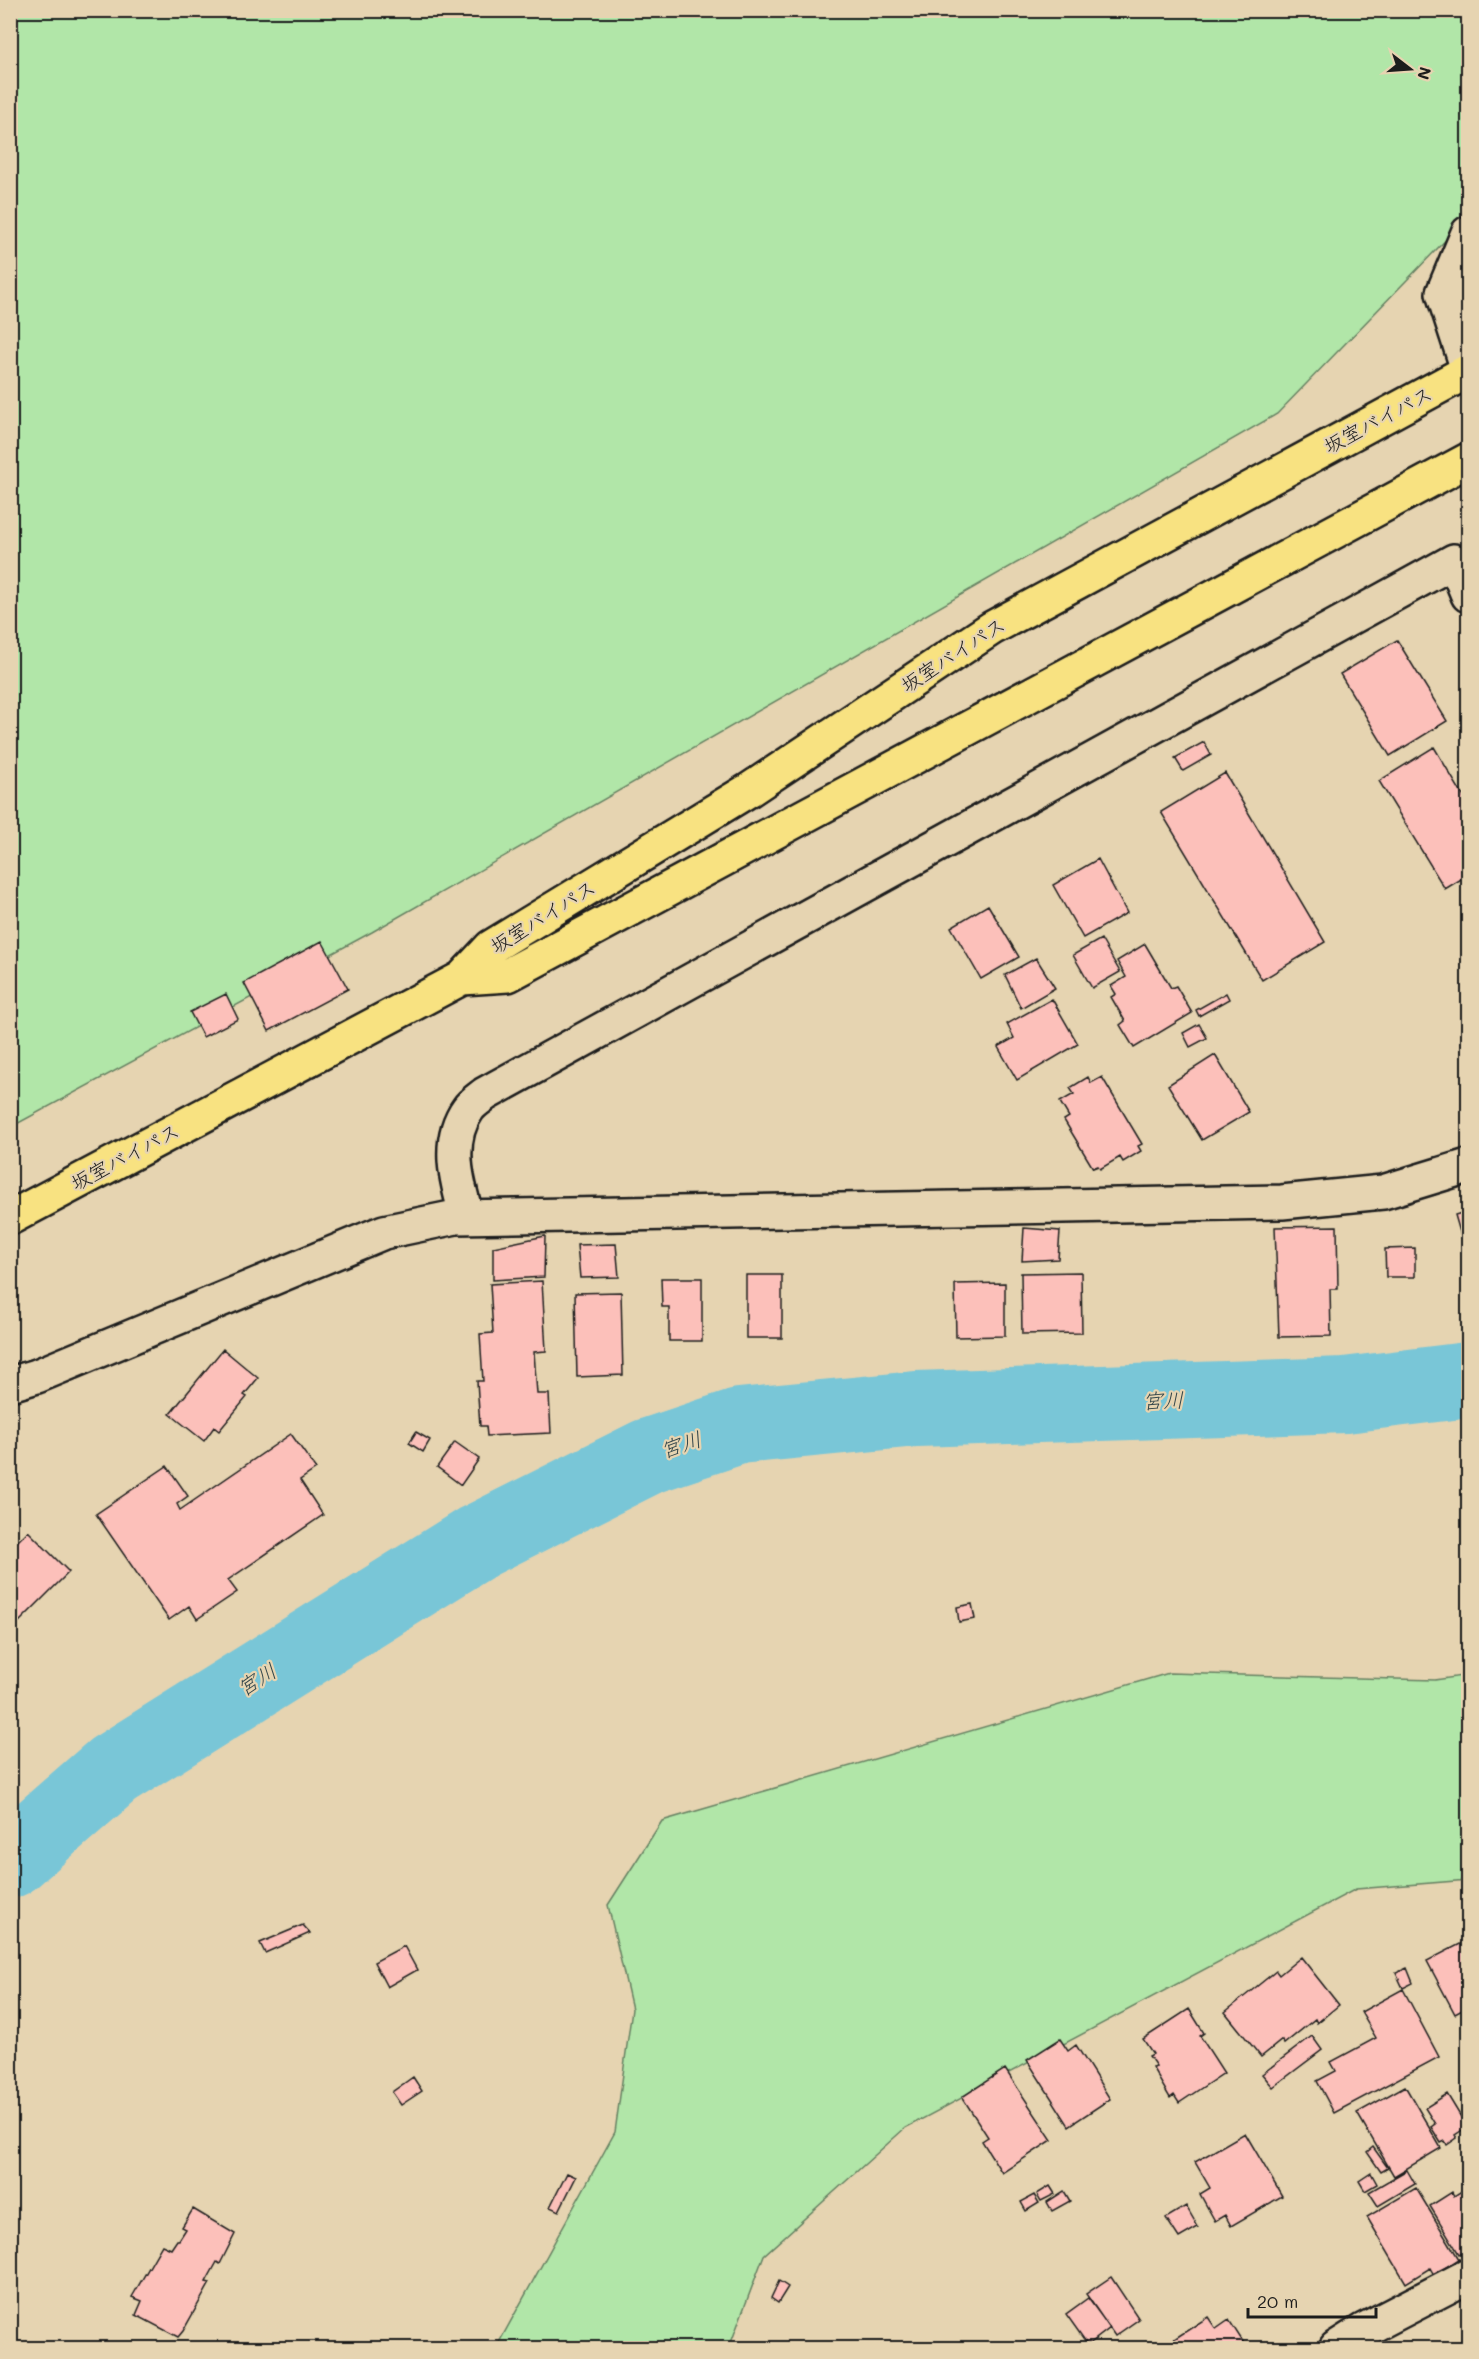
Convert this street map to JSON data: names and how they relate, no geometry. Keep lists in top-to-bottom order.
{
  "streets": {
    "highway": ["坂室バイパス"]
  },
  "water": ["宮川"],
  "scale_bar": "20 m",
  "north": "right"
}
